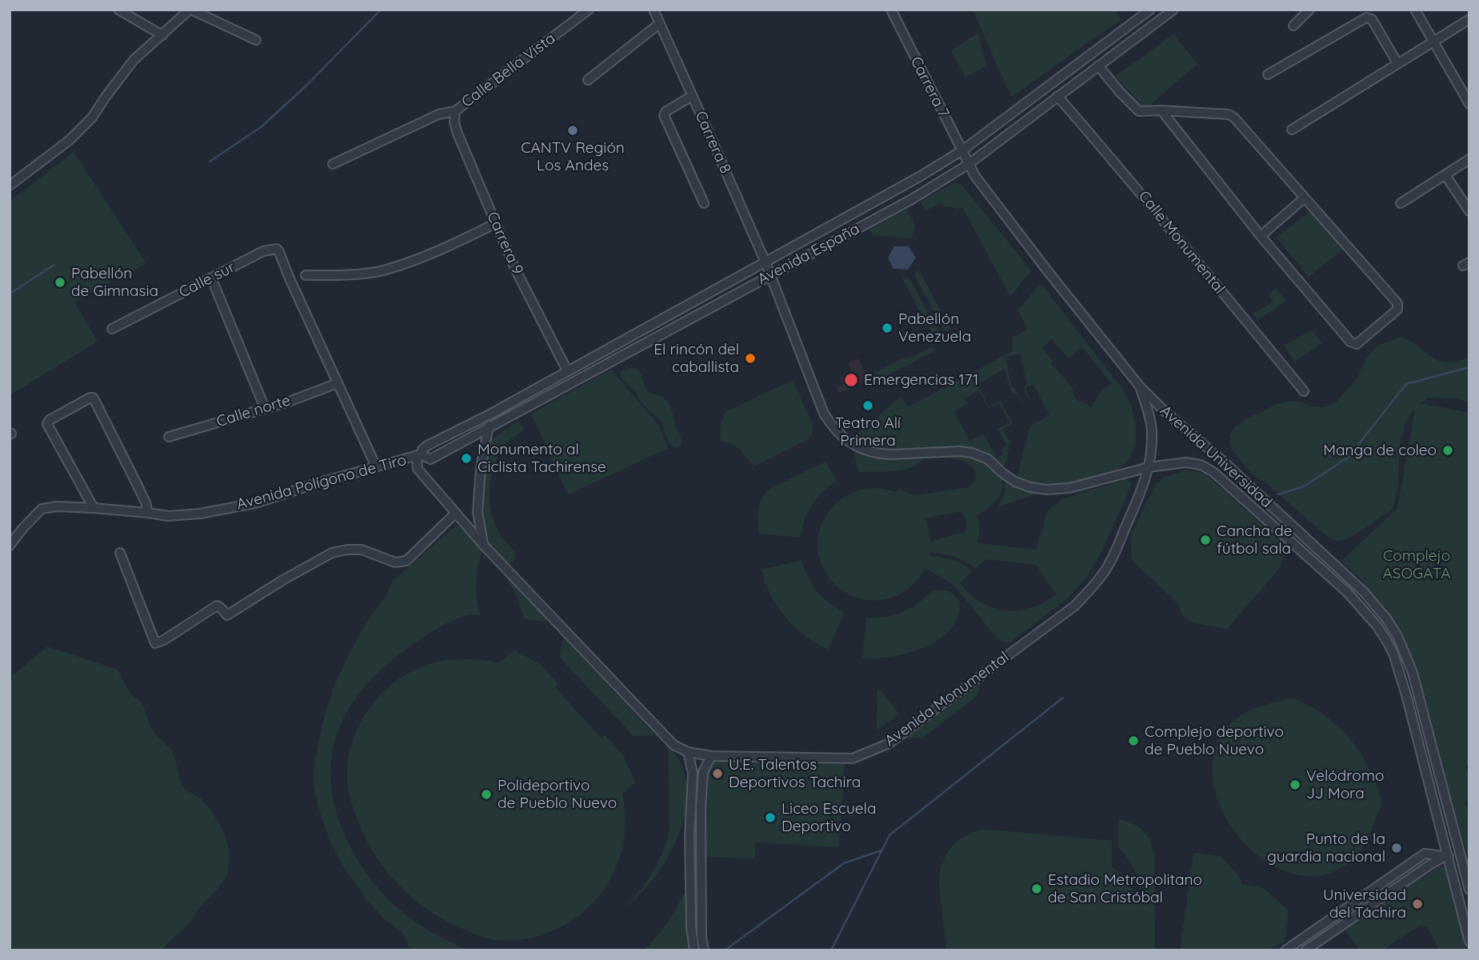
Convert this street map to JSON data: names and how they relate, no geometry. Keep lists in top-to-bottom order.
{
  "streets": {
    "street": [
      "Calle Bella Vista",
      "Carrera 7",
      "Carrera 8",
      "Calle Monumental",
      "Carrera 9",
      "Avenida España",
      "Calle sur",
      "Calle norte",
      "Avenida Universidad",
      "Avenida Polígono de Tiro",
      "Avenida Monumental"
    ]
  },
  "crossings": [
    ["Calle Bella Vista", "Carrera 9"],
    ["Carrera 7", "Avenida España"],
    ["Carrera 7", "Avenida Universidad"],
    ["Carrera 8", "Avenida España"],
    ["Carrera 8", "Avenida Universidad"],
    ["Calle Monumental", "Avenida España"],
    ["Carrera 9", "Avenida España"],
    ["Avenida España", "Avenida Universidad"],
    ["Avenida España", "Avenida Polígono de Tiro"],
    ["Avenida España", "Avenida Monumental"],
    ["Calle sur", "Calle norte"],
    ["Avenida Universidad", "Avenida Monumental"],
    ["Avenida Polígono de Tiro", "Avenida Monumental"]
  ],
  "parks": ["Complejo ASOGATA"],
  "places": [
    "CANTV Región Los Andes",
    "Pabellón de Gimnasia",
    "Pabellón Venezuela",
    "El rincón del caballista",
    "Emergencias 171",
    "Teatro Alí Primera",
    "Manga de coleo",
    "Monumento al Ciclista Tachirense",
    "Cancha de fútbol sala",
    "Complejo deportivo de Pueblo Nuevo",
    "U.E. Talentos Deportivos Tachira",
    "Velódromo JJ Mora",
    "Polideportivo de Pueblo Nuevo",
    "Liceo Escuela Deportivo",
    "Punto de la guardia nacional",
    "Estadio Metropolitano de San Cristóbal",
    "Universidad del Táchira"
  ]
}
